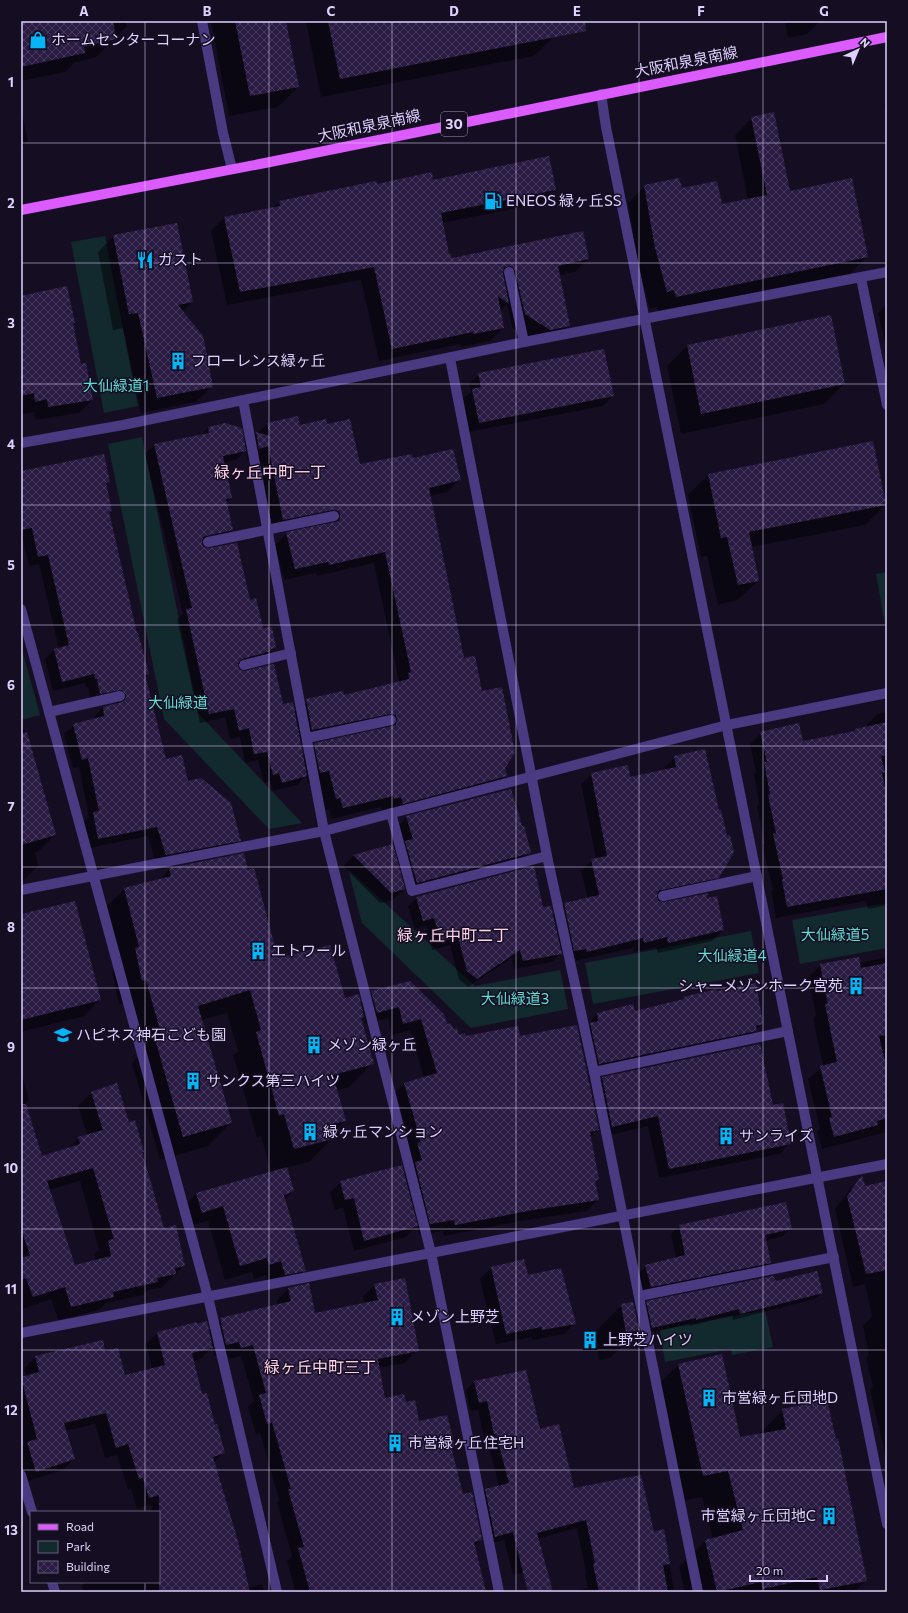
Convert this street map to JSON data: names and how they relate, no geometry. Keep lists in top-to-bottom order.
{
  "streets": {
    "main road": ["大阪和泉泉南線", "30"]
  },
  "districts": ["緑ヶ丘中町一丁", "緑ヶ丘中町二丁", "緑ヶ丘中町三丁"],
  "parks": [
    "大仙緑道1",
    "大仙緑道",
    "大仙緑道5",
    "大仙緑道4",
    "大仙緑道3"
  ],
  "places": {
    "shop": ["ホームセンターコーナン"],
    "fuel station": ["ENEOS 緑ヶ丘SS"],
    "restaurant": ["ガスト"],
    "building": [
      "フローレンス緑ヶ丘",
      "エトワール",
      "シャーメゾンホーク宮苑",
      "メゾン緑ヶ丘",
      "サンクス第三ハイツ",
      "緑ヶ丘マンション",
      "サンライズ",
      "メゾン上野芝",
      "上野芝ハイツ",
      "市営緑ヶ丘団地D",
      "市営緑ヶ丘住宅H",
      "市営緑ヶ丘団地C"
    ],
    "school or university": ["ハピネス神石こども園"]
  },
  "legend": ["Road", "Park", "Building"],
  "scale_bar": "20 m",
  "north": "top right",
  "grid": {
    "columns": [
      "A",
      "B",
      "C",
      "D",
      "E",
      "F",
      "G"
    ],
    "rows": [
      "1",
      "2",
      "3",
      "4",
      "5",
      "6",
      "7",
      "8",
      "9",
      "10",
      "11",
      "12",
      "13"
    ]
  }
}
